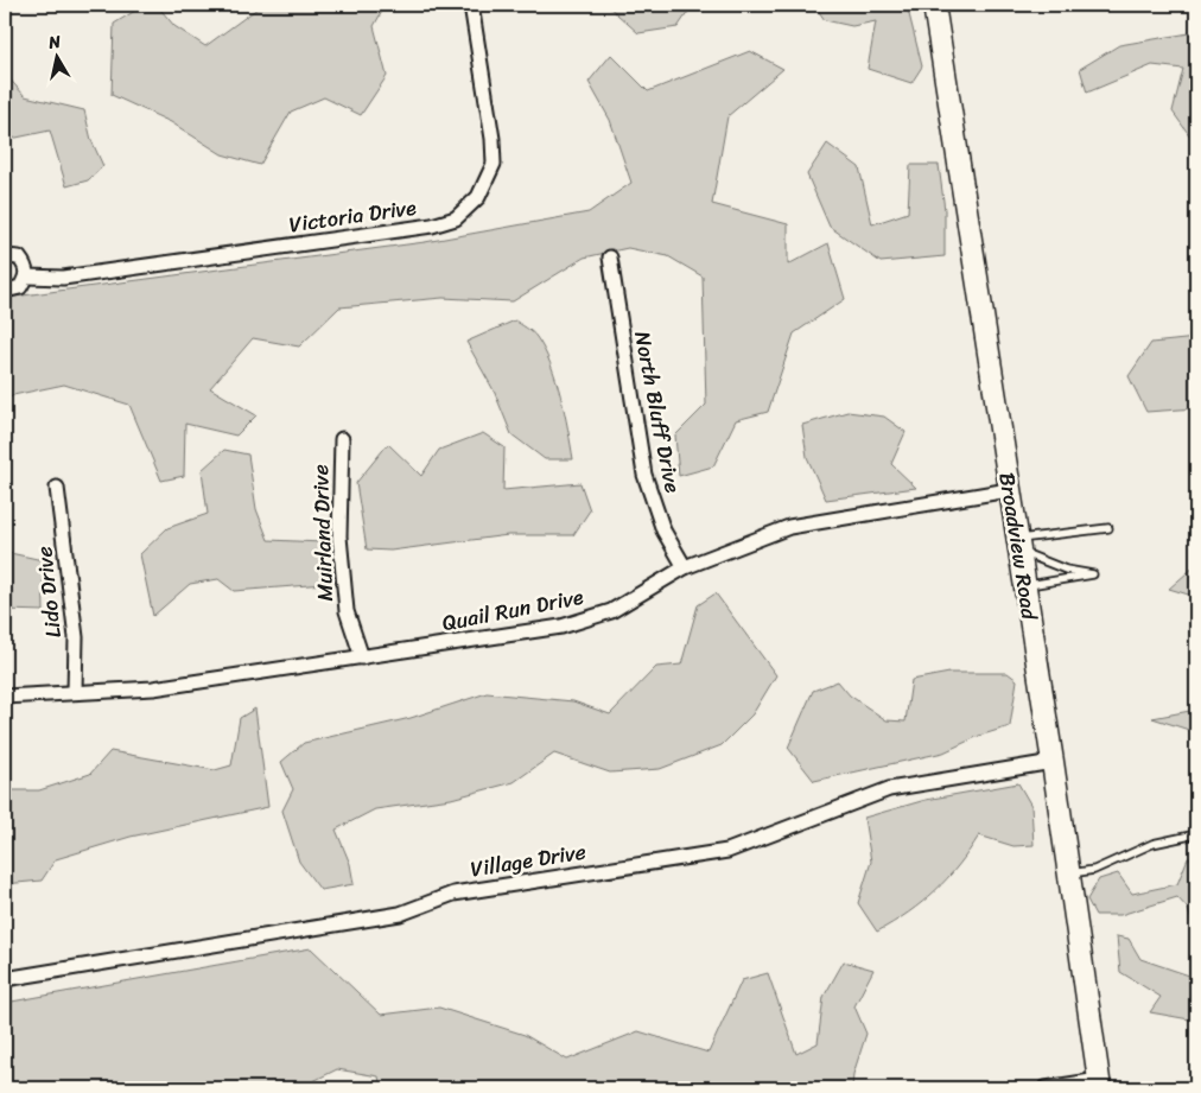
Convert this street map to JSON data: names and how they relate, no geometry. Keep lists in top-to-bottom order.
{
  "streets": {
    "main road": ["Broadview Road"],
    "street": [
      "Victoria Drive",
      "North Bluff Drive",
      "Muirland Drive",
      "Lido Drive",
      "Quail Run Drive",
      "Village Drive"
    ]
  },
  "crossings": [
    ["North Bluff Drive", "Quail Run Drive"],
    ["Muirland Drive", "Quail Run Drive"],
    ["Broadview Road", "Quail Run Drive"],
    ["Broadview Road", "Village Drive"],
    ["Lido Drive", "Quail Run Drive"]
  ],
  "north": "top"
}
